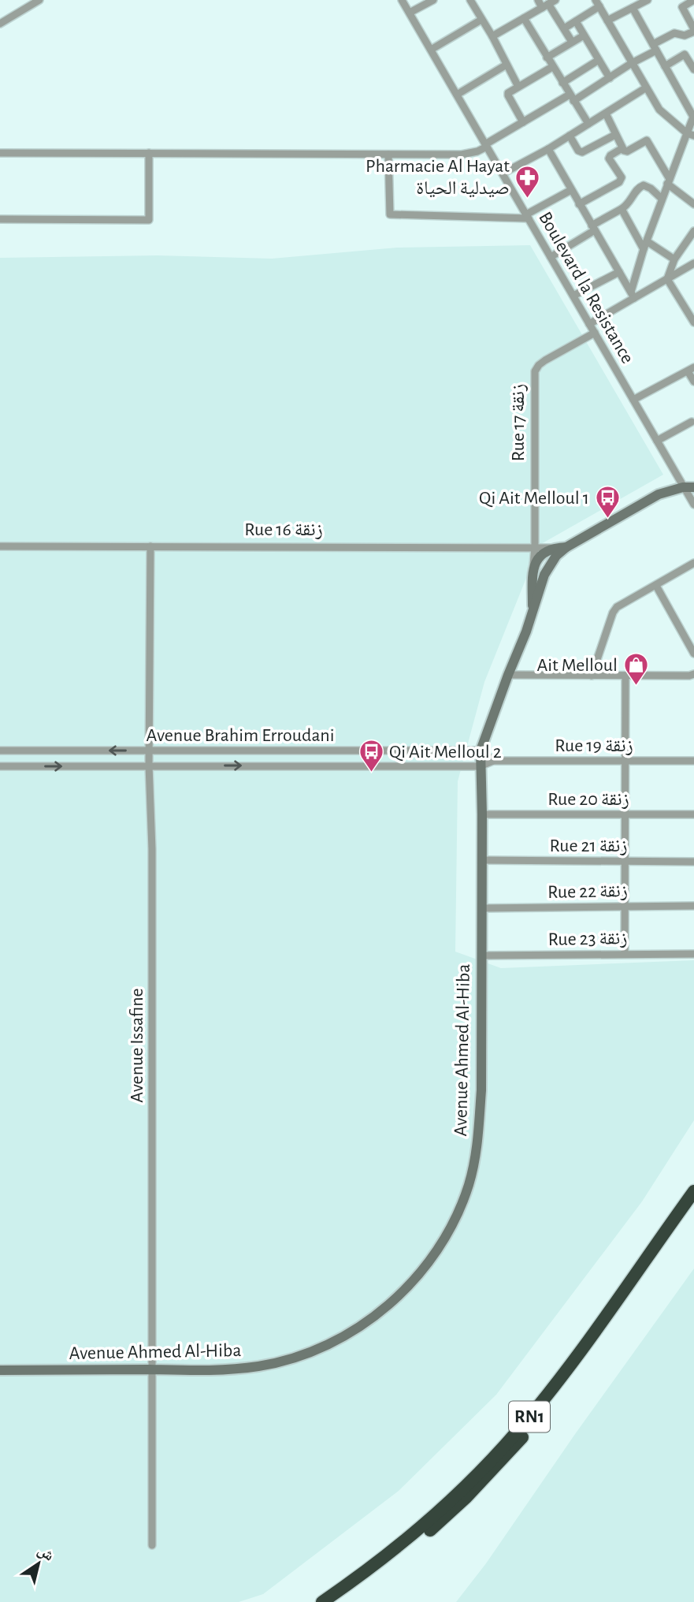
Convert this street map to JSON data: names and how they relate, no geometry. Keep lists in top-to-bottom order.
{
  "streets": {
    "highway": ["RN1"],
    "street": [
      "Boulevard la Resistance",
      "Rue 17 زنقة",
      "Rue 16 زنقة",
      "Avenue Brahim Erroudani",
      "Rue 19 زنقة",
      "Rue 20 زنقة",
      "Rue 21 زنقة",
      "Rue 22 زنقة",
      "Rue 23 زنقة",
      "Avenue Issafine",
      "Avenue Ahmed Al-Hiba"
    ]
  },
  "crossings": [
    ["Boulevard la Resistance", "Rue 17 زنقة"],
    ["Boulevard la Resistance", "Avenue Ahmed Al-Hiba"],
    ["Rue 17 زنقة", "Rue 16 زنقة"],
    ["Rue 16 زنقة", "Avenue Issafine"],
    ["Avenue Brahim Erroudani", "Rue 19 زنقة"],
    ["Avenue Brahim Erroudani", "Avenue Issafine"],
    ["Avenue Brahim Erroudani", "Avenue Ahmed Al-Hiba"],
    ["Rue 19 زنقة", "Avenue Ahmed Al-Hiba"],
    ["Rue 20 زنقة", "Avenue Ahmed Al-Hiba"],
    ["Rue 21 زنقة", "Avenue Ahmed Al-Hiba"],
    ["Rue 22 زنقة", "Avenue Ahmed Al-Hiba"],
    ["Rue 23 زنقة", "Avenue Ahmed Al-Hiba"],
    ["Avenue Issafine", "Avenue Ahmed Al-Hiba"]
  ],
  "places": {
    "pharmacy": ["Pharmacie Al Hayat صيدلية الحياة"],
    "bus stop": ["Qi Ait Melloul 1", "Qi Ait Melloul 2"],
    "shop": ["Ait Melloul"]
  },
  "north": "top right"
}
